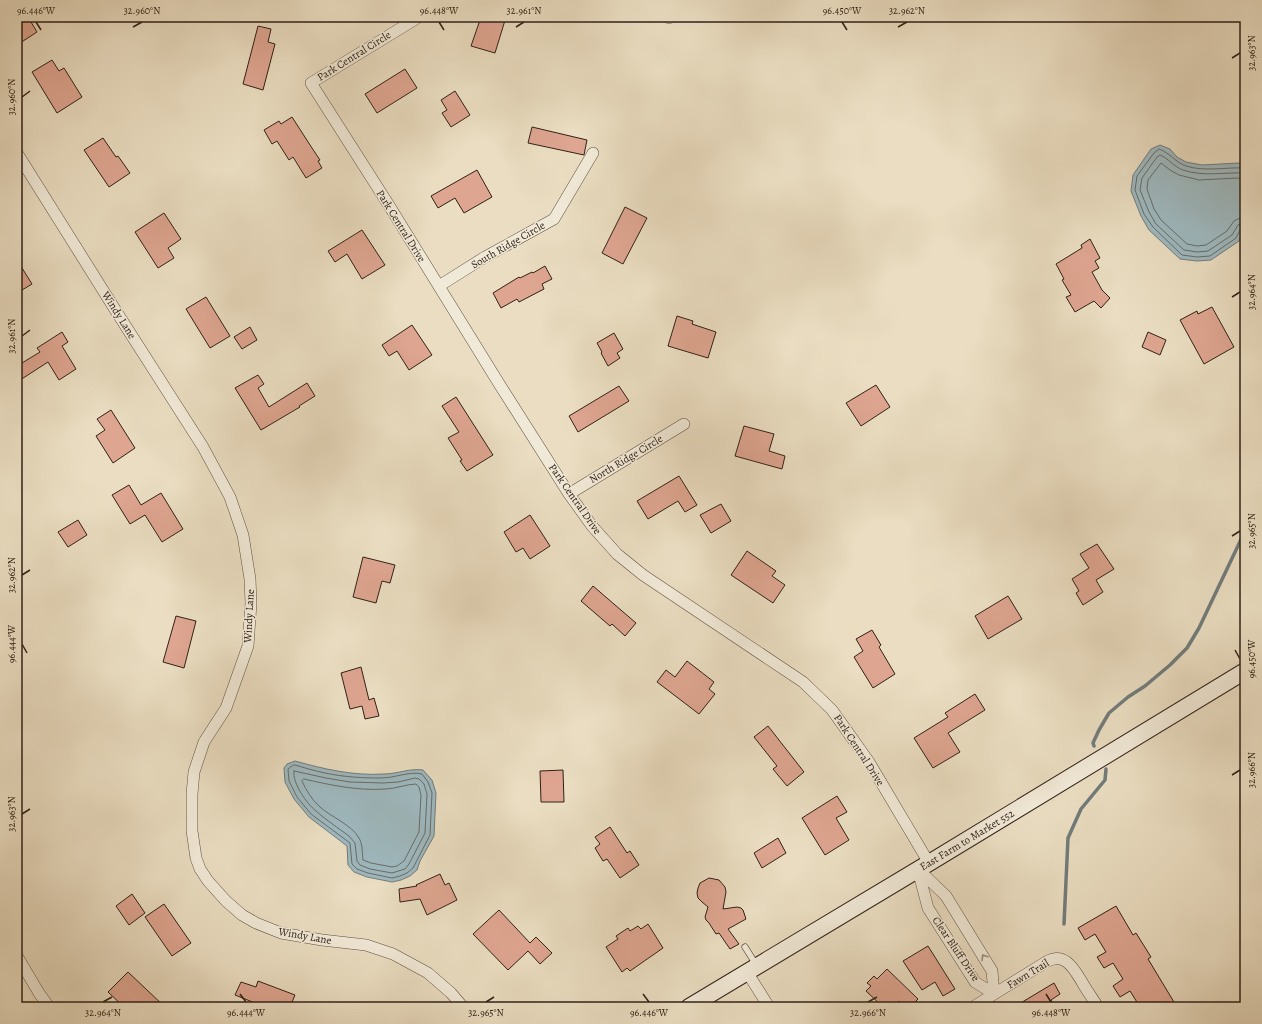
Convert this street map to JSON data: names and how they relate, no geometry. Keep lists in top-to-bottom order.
{
  "streets": {
    "main road": ["East Farm to Market 552"],
    "street": [
      "Park Central Circle",
      "Park Central Drive",
      "South Ridge Circle",
      "Windy Lane",
      "North Ridge Circle",
      "Clear Bluff Drive",
      "Fawn Trail"
    ]
  },
  "crossings": [
    ["Park Central Circle", "Park Central Drive"],
    ["Park Central Drive", "South Ridge Circle"],
    ["Park Central Drive", "North Ridge Circle"],
    ["Park Central Drive", "East Farm to Market 552"],
    ["Park Central Drive", "Clear Bluff Drive"],
    ["East Farm to Market 552", "Clear Bluff Drive"],
    ["Clear Bluff Drive", "Fawn Trail"]
  ],
  "coordinates": [
    "96.446°W",
    "32.960°N",
    "96.448°W",
    "32.961°N",
    "96.450°W",
    "32.962°N",
    "32.963°N",
    "32.964°N",
    "32.965°N",
    "96.444°W",
    "32.966°N"
  ]
}
